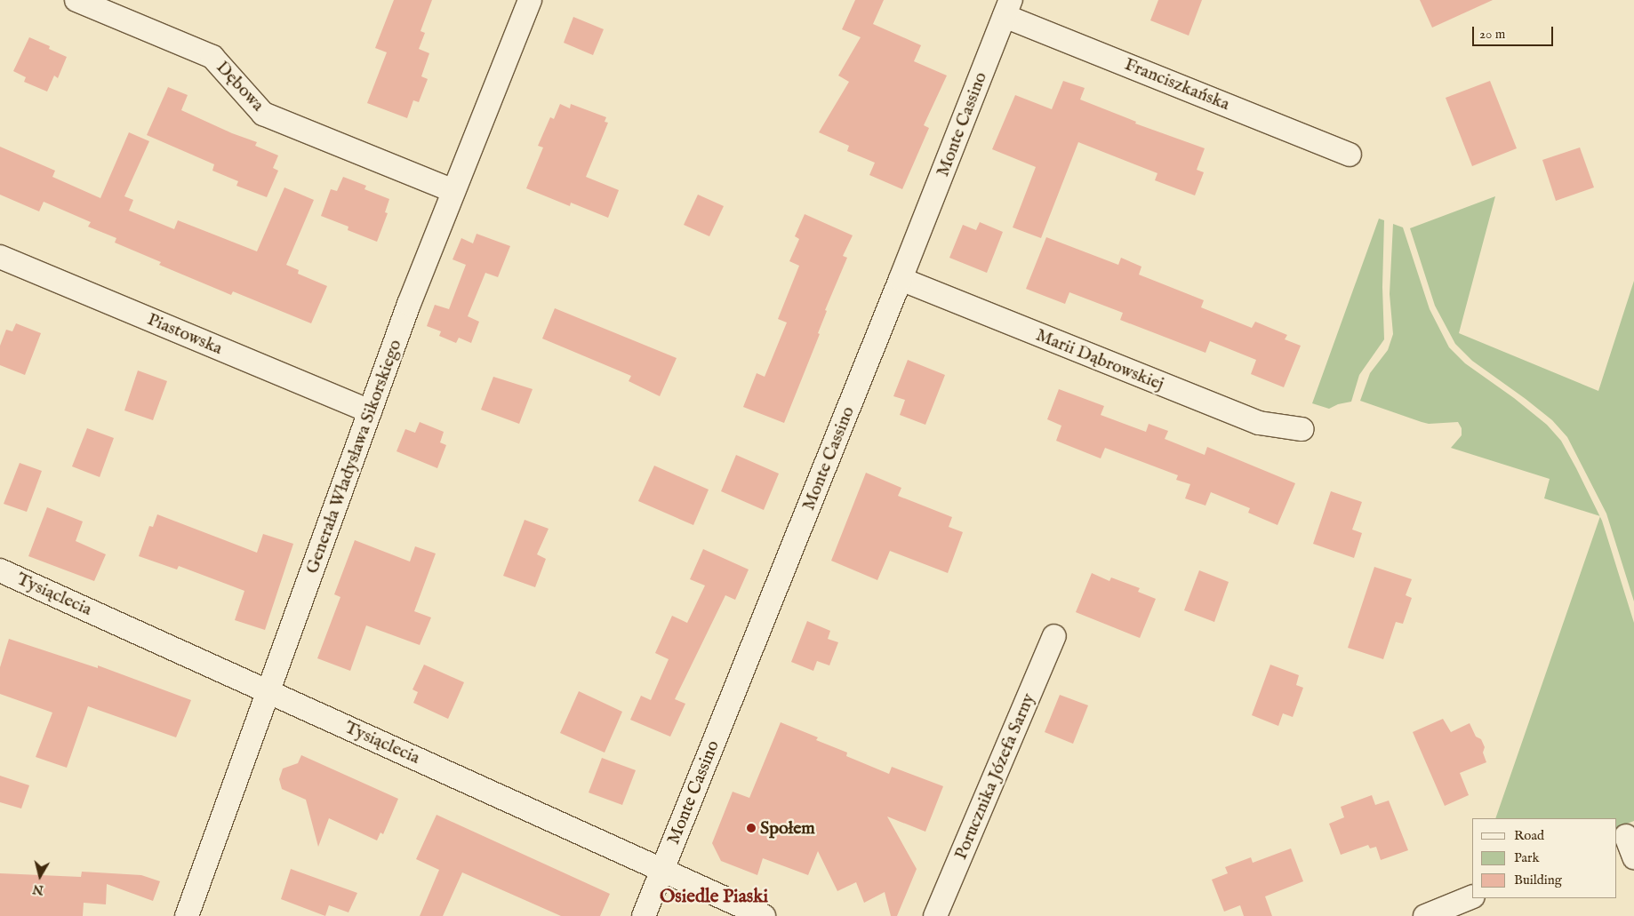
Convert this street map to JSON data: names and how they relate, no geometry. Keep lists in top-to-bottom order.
{
  "streets": {
    "street": [
      "Franciszkańska",
      "Dębowa",
      "Monte Cassino",
      "Piastowska",
      "Marii Dąbrowskiej",
      "Generała Władysława Sikorskiego",
      "Tysiąclecia",
      "Porucznika Józefa Sarny"
    ]
  },
  "crossings": [
    ["Franciszkańska", "Monte Cassino"],
    ["Dębowa", "Generała Władysława Sikorskiego"],
    ["Monte Cassino", "Marii Dąbrowskiej"],
    ["Monte Cassino", "Tysiąclecia"],
    ["Piastowska", "Generała Władysława Sikorskiego"],
    ["Generała Władysława Sikorskiego", "Tysiąclecia"]
  ],
  "districts": ["Osiedle Piaski"],
  "places": ["Społem"],
  "legend": ["Road", "Park", "Building"],
  "scale_bar": "20 m",
  "north": "bottom"
}
